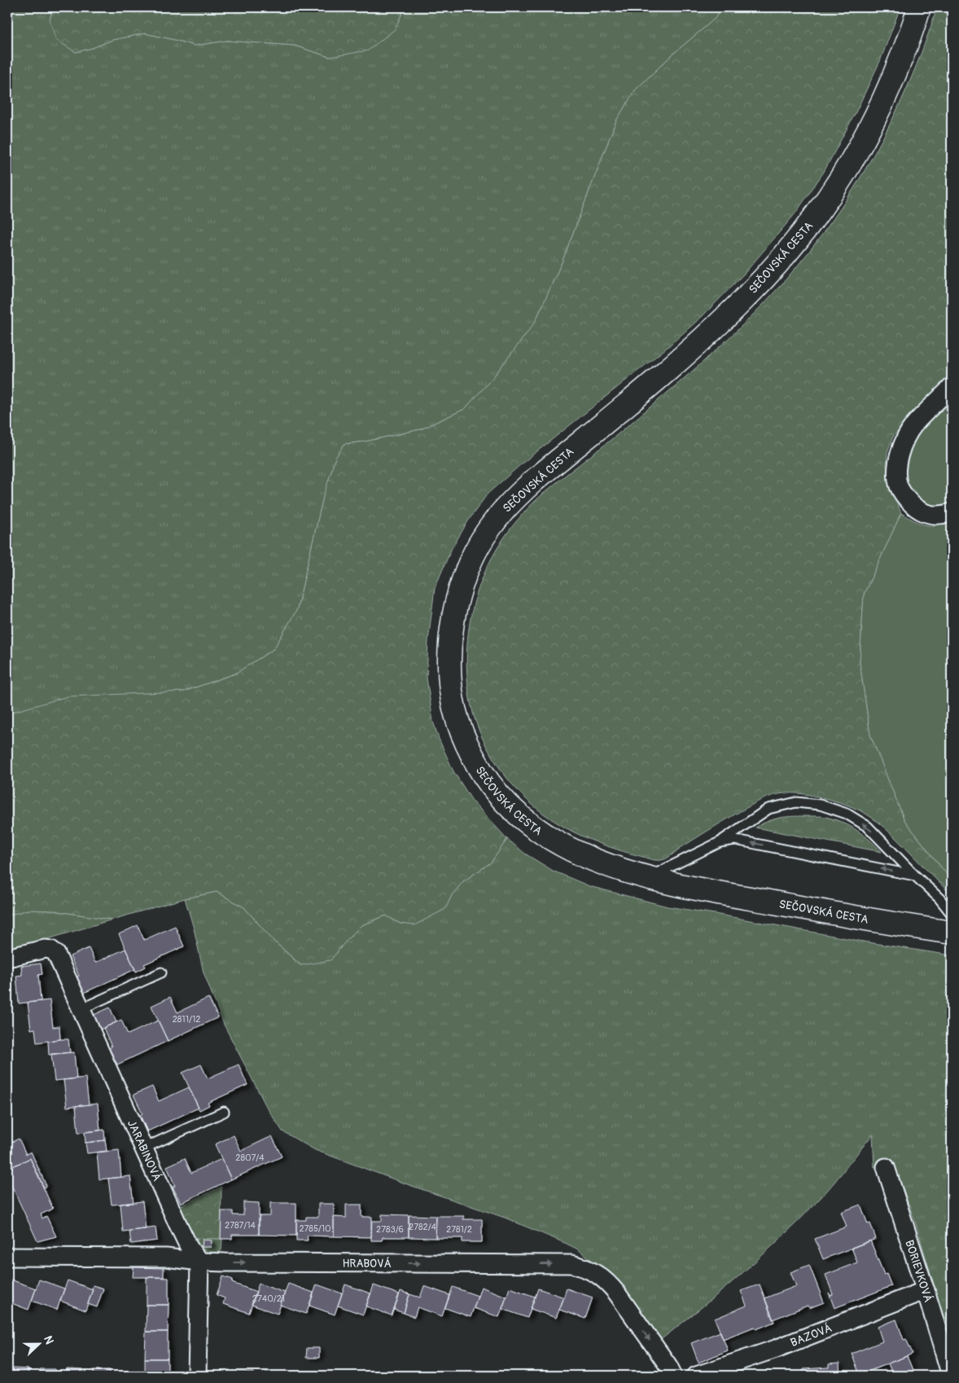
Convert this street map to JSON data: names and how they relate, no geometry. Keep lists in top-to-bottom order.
{
  "streets": {
    "main road": ["SEČOVSKÁ CESTA"],
    "street": [
      "JARABINOVÁ",
      "HRABOVÁ",
      "BORIEVKOVÁ",
      "BAZOVÁ"
    ]
  },
  "crossings": [
    ["JARABINOVÁ", "HRABOVÁ"],
    ["BORIEVKOVÁ", "BAZOVÁ"]
  ],
  "one_way": ["HRABOVÁ"],
  "house_numbers": [
    "2811/12",
    "2807/4",
    "2787/14",
    "2782/4",
    "2785/10",
    "2783/6",
    "2781/2",
    "2740/21"
  ],
  "north": "right"
}
